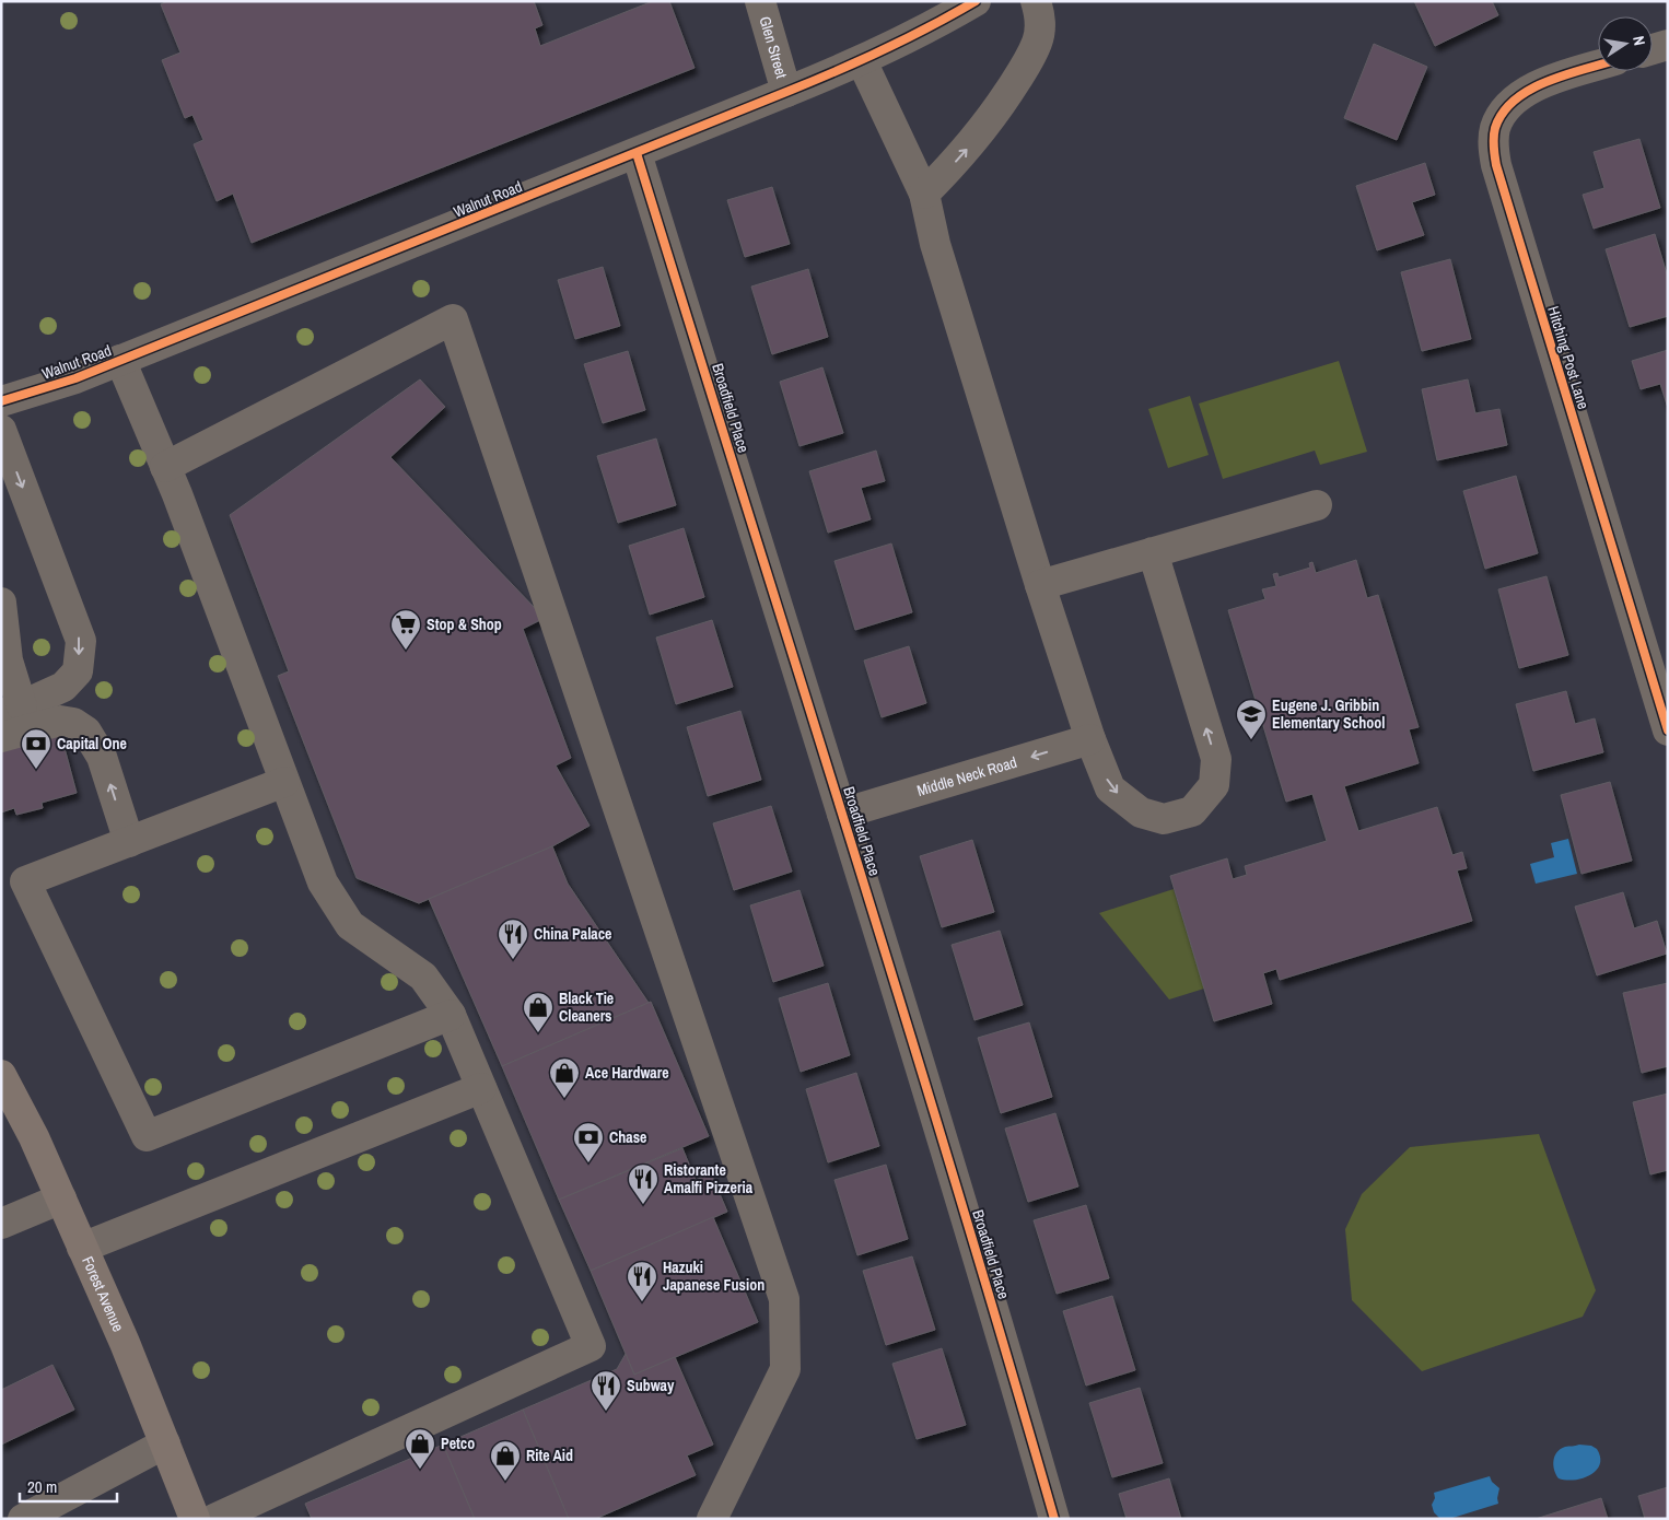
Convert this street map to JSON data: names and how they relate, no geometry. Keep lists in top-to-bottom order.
{
  "streets": {
    "main road": ["Forest Avenue"],
    "street": [
      "Glen Street",
      "Walnut Road",
      "Hitching Post Lane",
      "Broadfield Place",
      "Middle Neck Road"
    ]
  },
  "crossings": [
    ["Glen Street", "Walnut Road"],
    ["Walnut Road", "Broadfield Place"],
    ["Broadfield Place", "Middle Neck Road"]
  ],
  "one_way": ["Middle Neck Road"],
  "places": {
    "supermarket": ["Stop & Shop"],
    "school or university": ["Eugene J. Gribbin Elementary School"],
    "bank": ["Capital One", "Chase"],
    "restaurant": [
      "China Palace",
      "Ristorante Amalfi Pizzeria",
      "Hazuki Japanese Fusion",
      "Subway"
    ],
    "shop": [
      "Black Tie Cleaners",
      "Ace Hardware",
      "Petco",
      "Rite Aid"
    ]
  },
  "scale_bar": "20 m",
  "north": "right"
}
